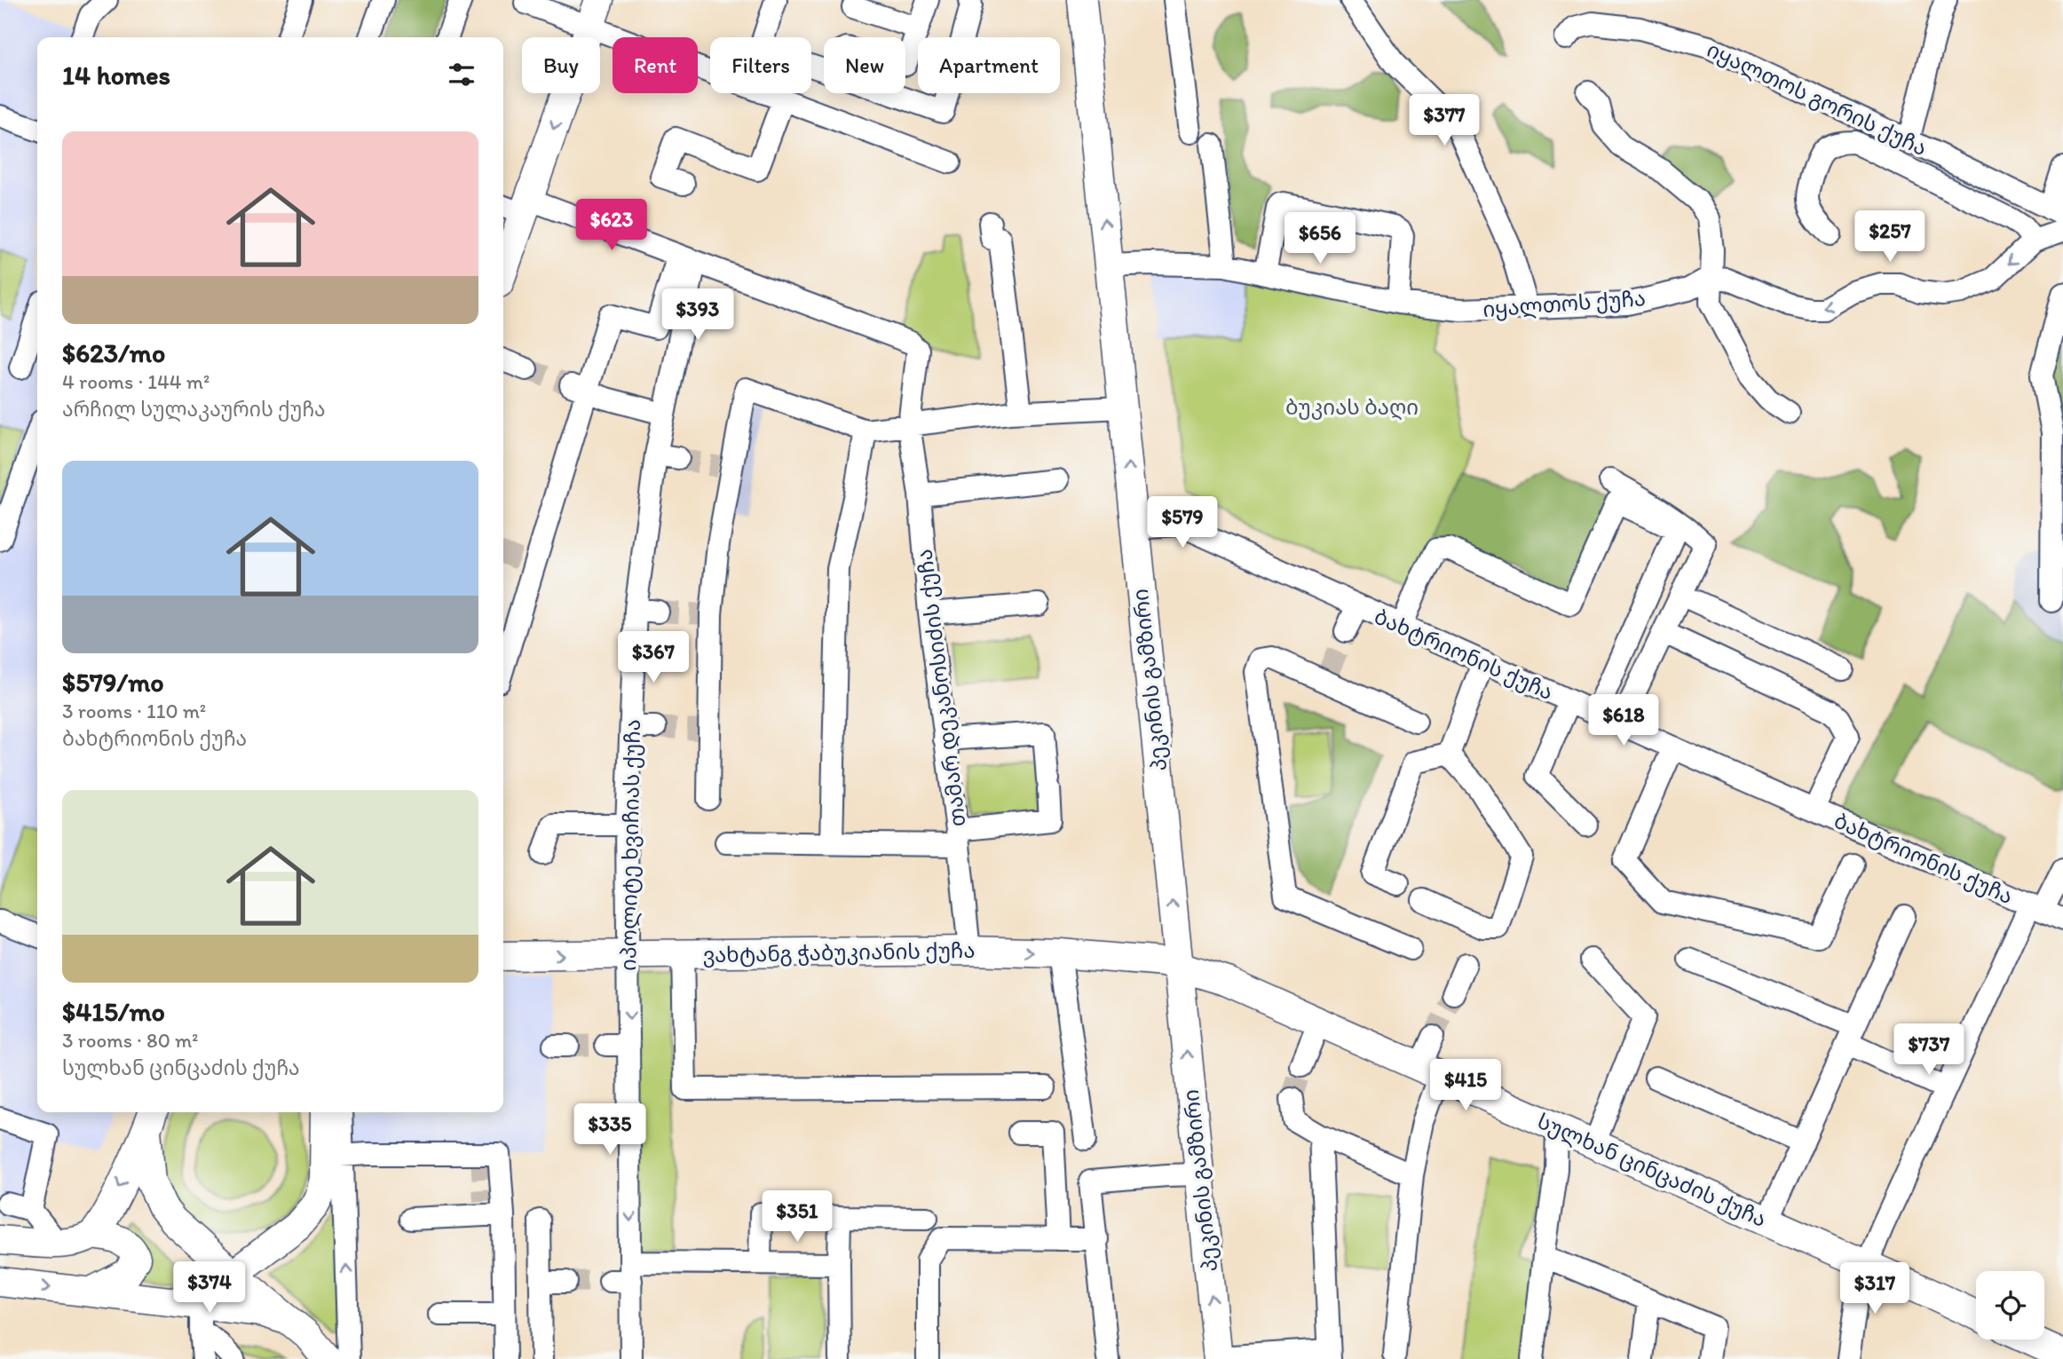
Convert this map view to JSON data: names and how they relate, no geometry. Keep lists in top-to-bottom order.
{
  "streets": {
    "main road": ["პეკინის გამზირი", "ვახტანგ ჭაბუკიანის ქუჩა", "სულხან ცინცაძის ქუჩა"],
    "street": [
      "იყალთოს გორის ქუჩა",
      "იყალთოს ქუჩა",
      "ბახტრიონის ქუჩა",
      "თამარ დეკანოსიძის ქუჩა",
      "იპოლიტე ხვიჩიას ქუჩა"
    ]
  },
  "crossings": [
    ["იყალთოს ქუჩა", "პეკინის გამზირი"],
    ["ბახტრიონის ქუჩა", "პეკინის გამზირი"],
    ["პეკინის გამზირი", "ვახტანგ ჭაბუკიანის ქუჩა"],
    ["პეკინის გამზირი", "სულხან ცინცაძის ქუჩა"],
    ["თამარ დეკანოსიძის ქუჩა", "იპოლიტე ხვიჩიას ქუჩა"],
    ["თამარ დეკანოსიძის ქუჩა", "ვახტანგ ჭაბუკიანის ქუჩა"],
    ["იპოლიტე ხვიჩიას ქუჩა", "ვახტანგ ჭაბუკიანის ქუჩა"],
    ["ვახტანგ ჭაბუკიანის ქუჩა", "სულხან ცინცაძის ქუჩა"]
  ],
  "one_way": ["პეკინის გამზირი"],
  "parks": ["ბუკიას ბაღი"],
  "page": {
    "chip": [
      "Buy",
      "Rent",
      "Filters",
      "New",
      "Apartment"
    ],
    "heading": "14 homes",
    "price": [
      "$377",
      "$623",
      "$257",
      "$656",
      "$393",
      "$579",
      "$367",
      "$618",
      "$737",
      "$415",
      "$335",
      "$351",
      "$374",
      "$317"
    ],
    "list": [
      {
        "name": "$623/mo",
        "note": "4 rooms · 144 m² · არჩილ სულაკაურის ქუჩა"
      },
      {
        "name": "$579/mo",
        "note": "3 rooms · 110 m² · ბახტრიონის ქუჩა"
      },
      {
        "name": "$415/mo",
        "note": "3 rooms · 80 m² · სულხან ცინცაძის ქუჩა"
      }
    ]
  }
}
